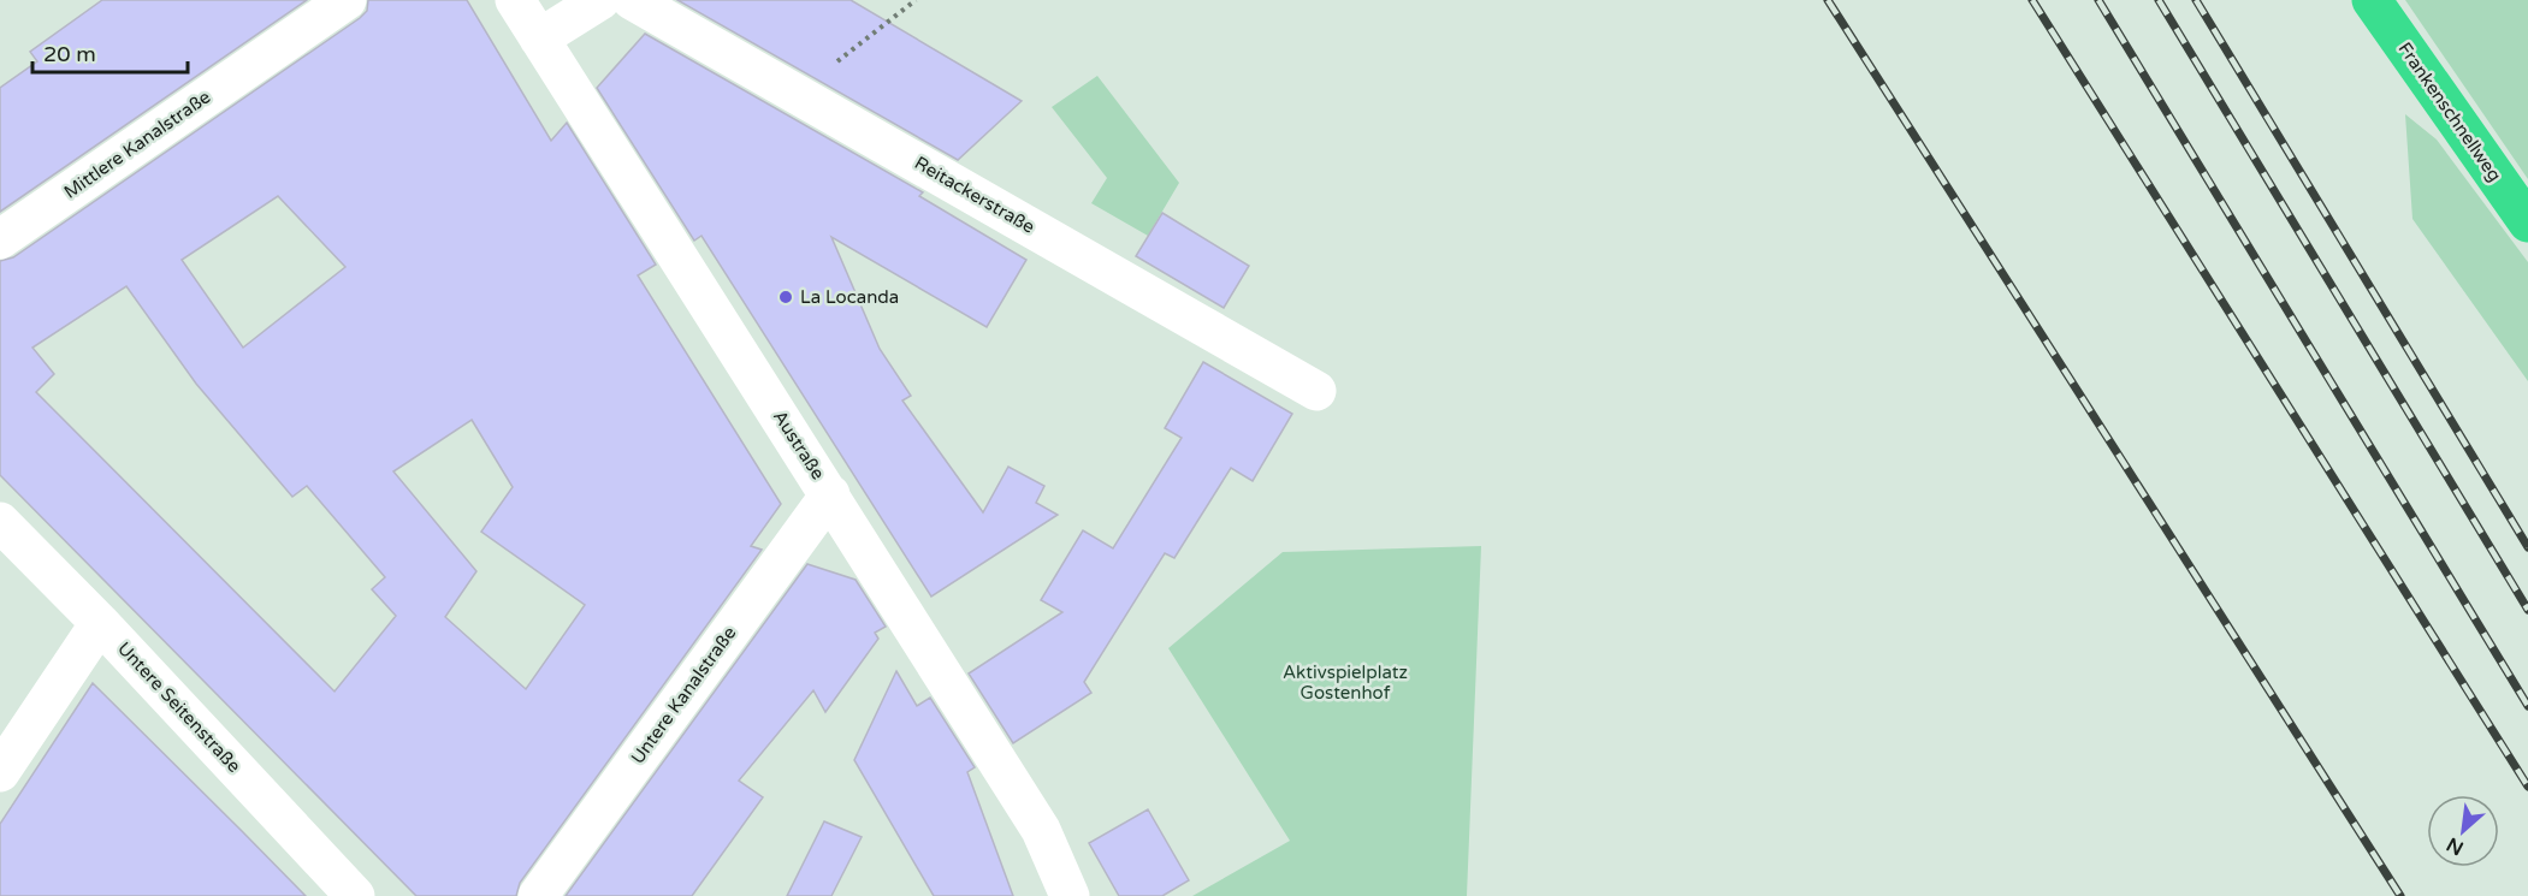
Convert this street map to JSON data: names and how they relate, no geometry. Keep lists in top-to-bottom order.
{
  "streets": {
    "highway": ["Frankenschnellweg"],
    "street": [
      "Mittlere Kanalstraße",
      "Reitackerstraße",
      "Austraße",
      "Untere Kanalstraße",
      "Untere Seitenstraße"
    ]
  },
  "crossings": [
    ["Austraße", "Untere Kanalstraße"]
  ],
  "parks": ["Aktivspielplatz Gostenhof"],
  "places": ["La Locanda"],
  "scale_bar": "20 m",
  "north": "bottom left"
}
